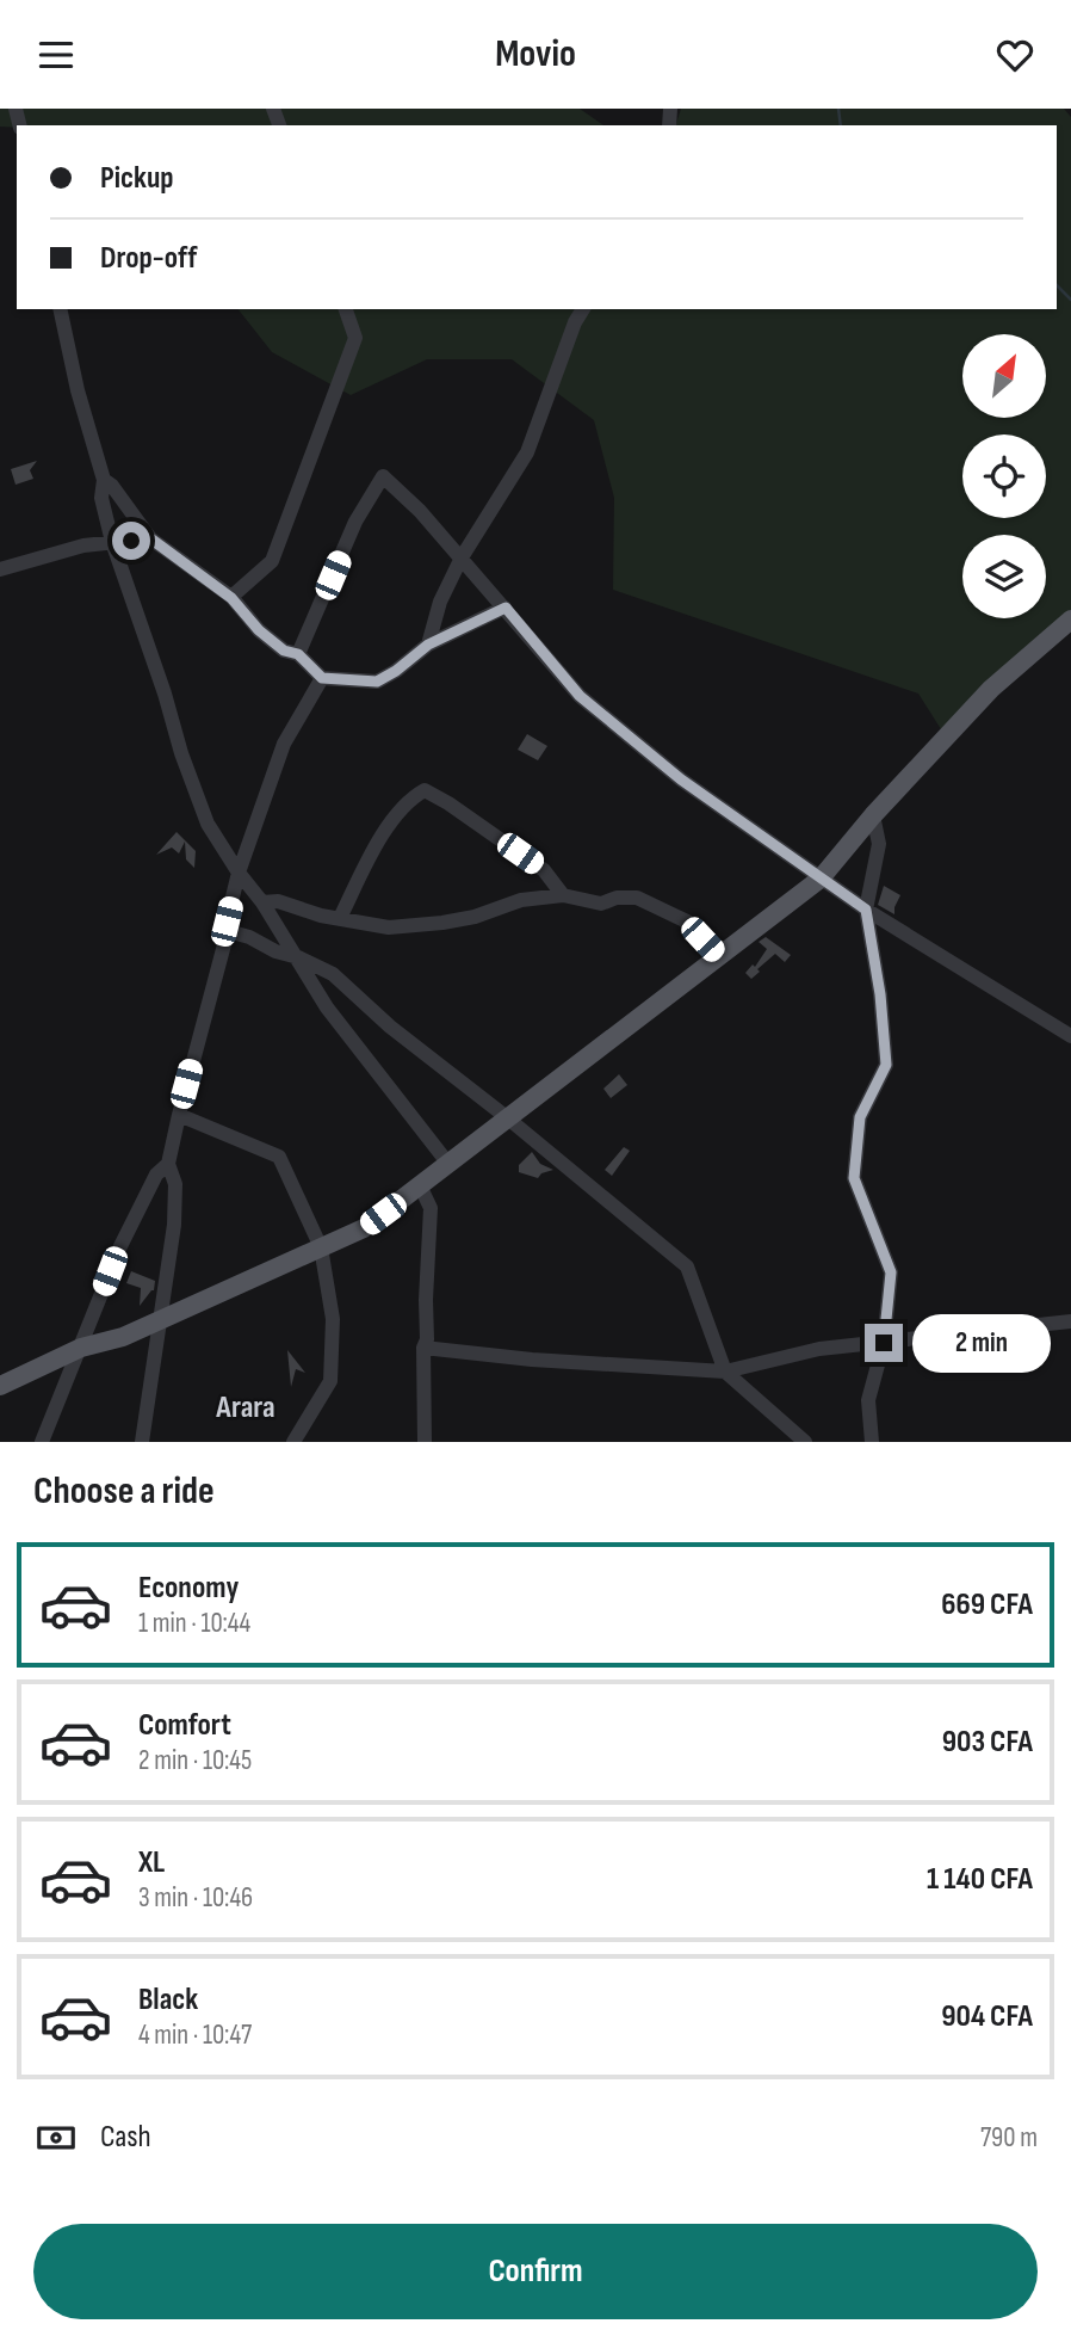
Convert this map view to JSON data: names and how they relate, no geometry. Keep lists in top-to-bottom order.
{
  "districts": ["Arara"],
  "north": "top right",
  "page": {
    "header": "Movio",
    "banner": ["Pickup", "Drop-off"],
    "bubble": "2 min",
    "heading": "Choose a ride",
    "list": [
      {
        "name": "Economy",
        "note": "1 min · 10:44",
        "value": "669 CFA"
      },
      {
        "name": "Comfort",
        "note": "2 min · 10:45",
        "value": "903 CFA"
      },
      {
        "name": "XL",
        "note": "3 min · 10:46",
        "value": "1 140 CFA"
      },
      {
        "name": "Black",
        "note": "4 min · 10:47",
        "value": "904 CFA"
      }
    ],
    "pay": ["Cash", "790 m"],
    "buttons": "Confirm"
  }
}
